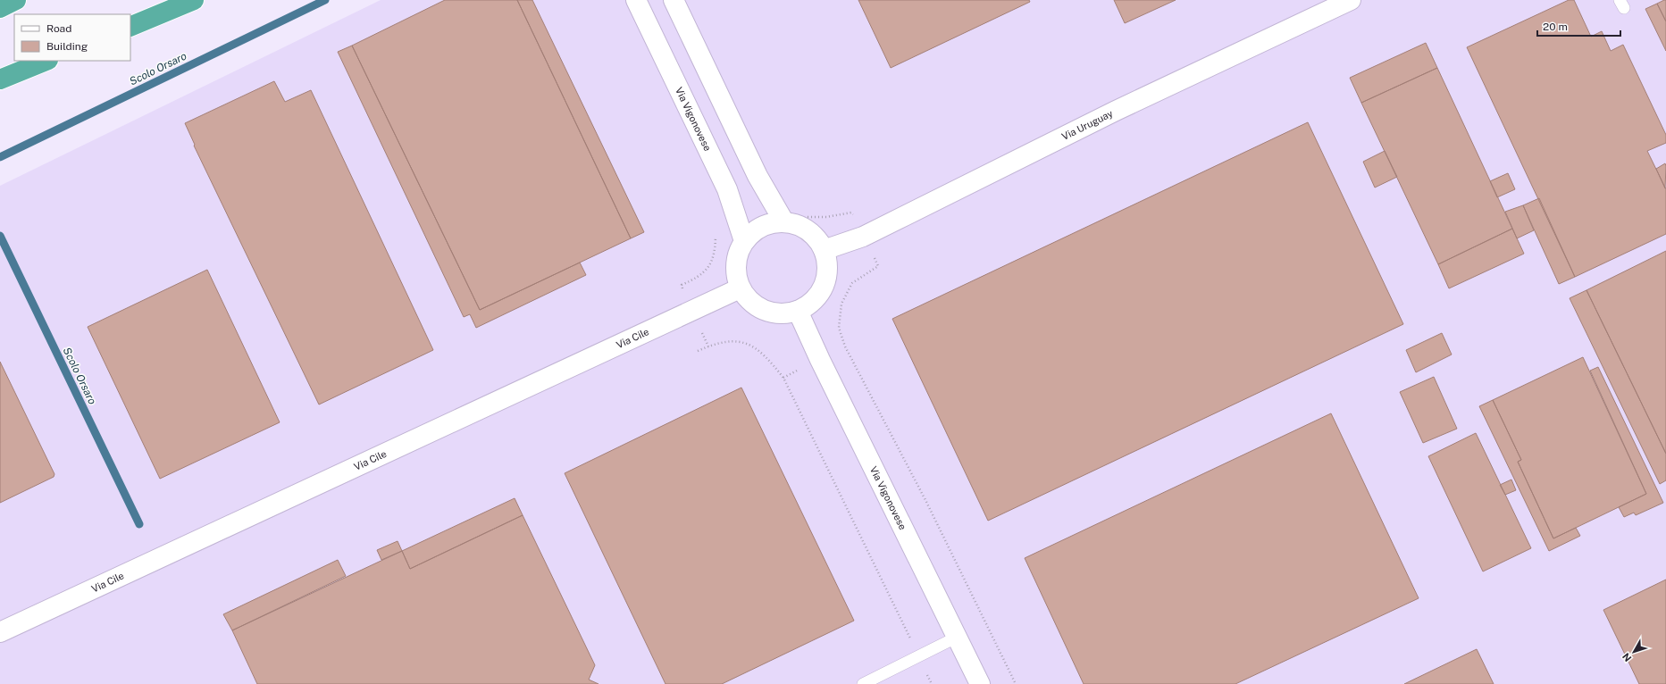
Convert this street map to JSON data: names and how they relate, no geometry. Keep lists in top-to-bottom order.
{
  "streets": {
    "street": ["Via Vigonovese", "Via Uruguay", "Via Cile"]
  },
  "crossings": [
    ["Via Vigonovese", "Via Uruguay"],
    ["Via Vigonovese", "Via Cile"],
    ["Via Uruguay", "Via Cile"]
  ],
  "water": ["Scolo Orsaro"],
  "legend": ["Road", "Building"],
  "scale_bar": "20 m",
  "north": "bottom left"
}
